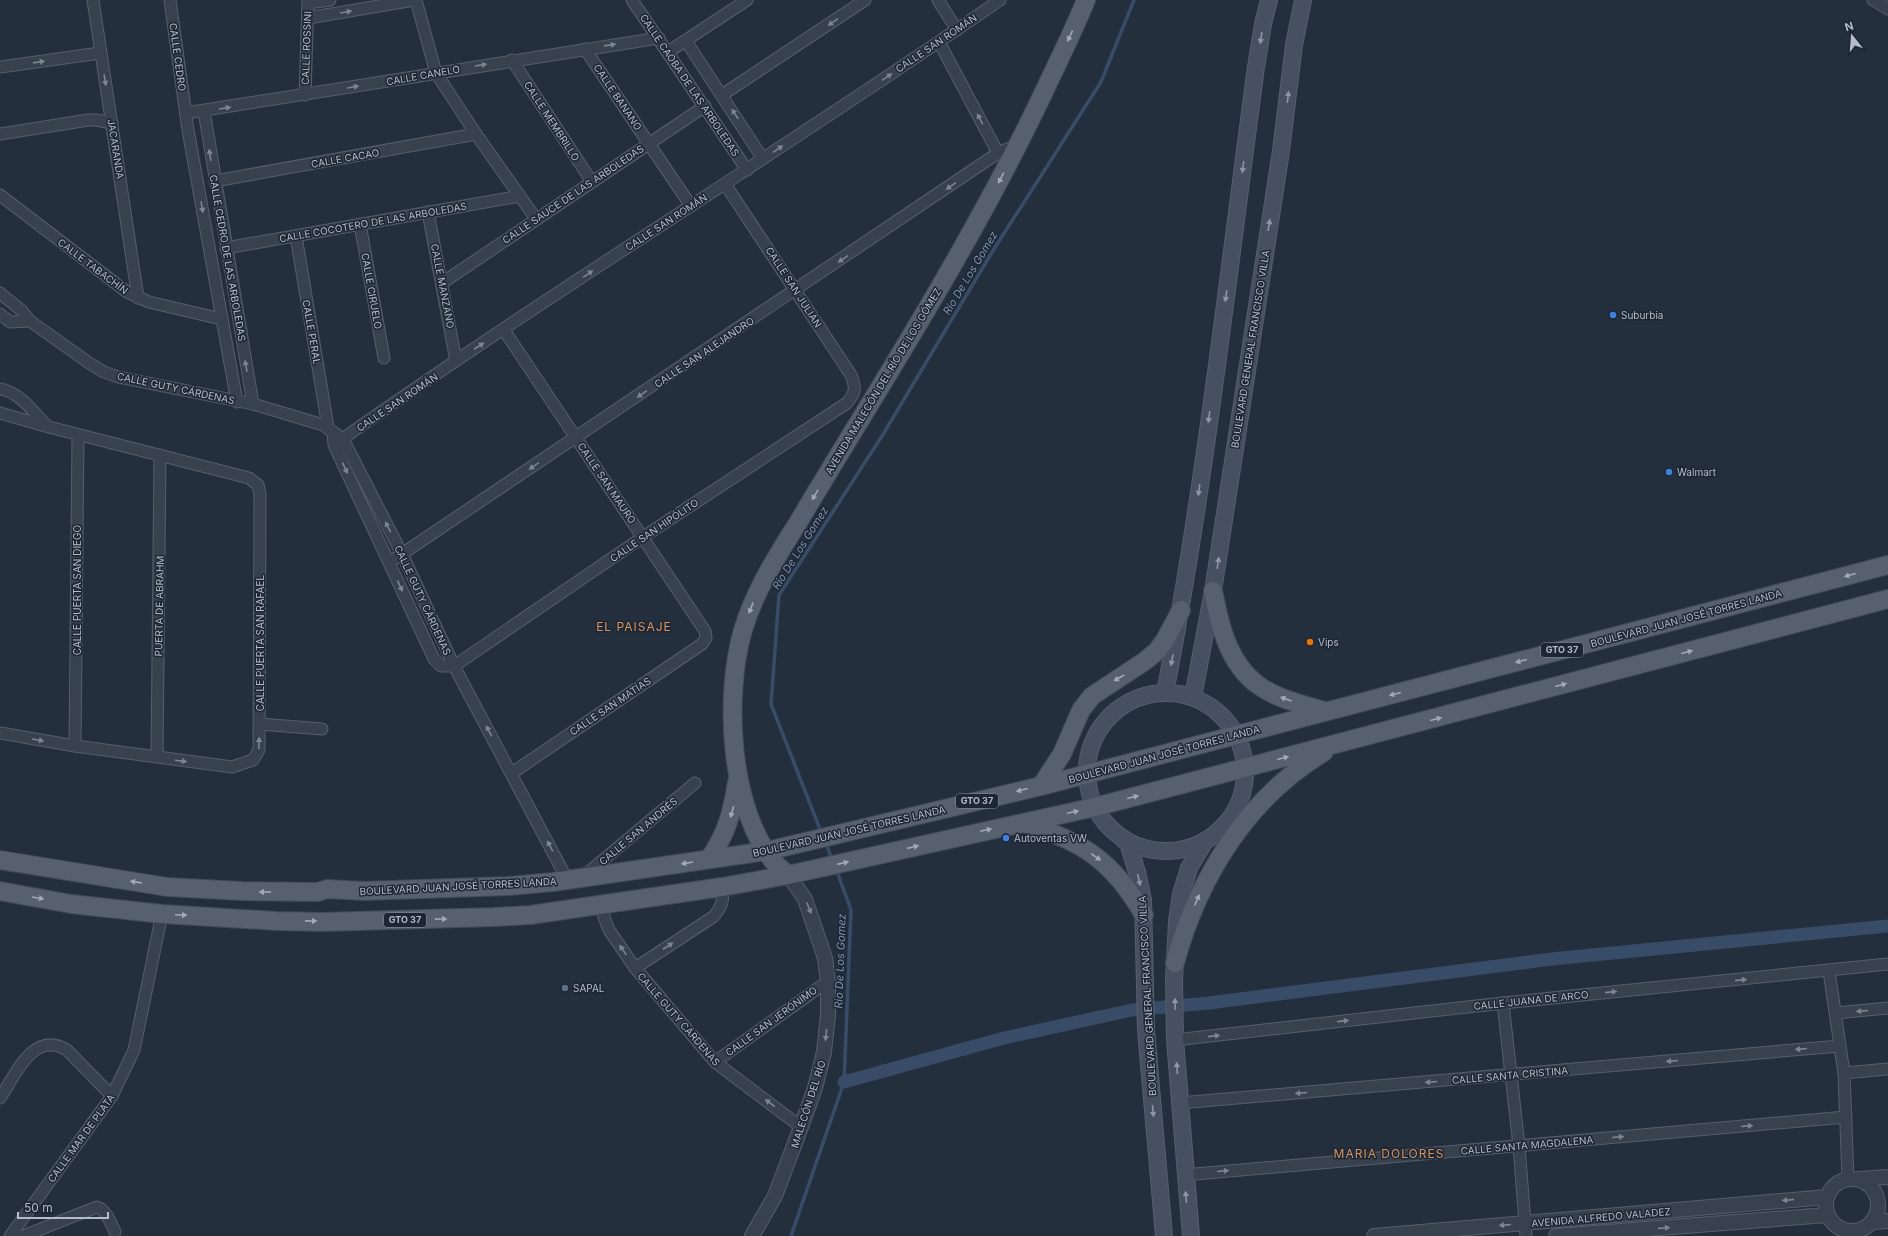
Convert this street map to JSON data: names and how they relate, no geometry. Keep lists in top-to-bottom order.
{
  "streets": {
    "main road": [
      "BOULEVARD GENERAL FRANCISCO VILLA",
      "AVENIDA MALECÓN DEL RÍO DE LOS GÓMEZ",
      "BOULEVARD JUAN JOSÉ TORRES LANDA",
      "GTO 37"
    ],
    "street": [
      "CALLE SAN ROMÁN",
      "CALLE ROSSINI",
      "CALLE CEDRO",
      "CALLE CANELO",
      "CALLE CAOBA DE LAS ARBOLEDAS",
      "CALLE BANANO",
      "CALLE MEMBRILLO",
      "JACARANDA",
      "CALLE CACAO",
      "CALLE SAUCE DE LAS ARBOLEDAS",
      "CALLE COCOTERO DE LAS ARBOLEDAS",
      "CALLE CEDRO DE LAS ARBOLEDAS",
      "CALLE TABACHÍN",
      "CALLE MANZANO",
      "CALLE SAN JULIÁN",
      "CALLE CIRUELO",
      "CALLE PERAL",
      "CALLE SAN ALEJANDRO",
      "CALLE GUTY CÁRDENAS",
      "CALLE SAN MAURO",
      "CALLE SAN HIPÓLITO",
      "CALLE PUERTA SAN DIEGO",
      "PUERTA DE ABRAHM",
      "CALLE PUERTA SAN RAFAEL",
      "CALLE SAN MATÍAS",
      "CALLE SAN ANDRÉS",
      "CALLE JUANA DE ARCO",
      "CALLE SAN JERÓNIMO",
      "CALLE SANTA CRISTINA",
      "MALECÓN DEL RÍO",
      "CALLE MAR DE PLATA",
      "CALLE SANTA MAGDALENA",
      "AVENIDA ALFREDO VALADEZ"
    ]
  },
  "crossings": [
    ["CALLE SAN ROMÁN", "CALLE CAOBA DE LAS ARBOLEDAS"],
    ["CALLE SAN ROMÁN", "CALLE BANANO"],
    ["CALLE SAN ROMÁN", "CALLE MANZANO"],
    ["CALLE SAN ROMÁN", "CALLE SAN JULIÁN"],
    ["CALLE SAN ROMÁN", "CALLE GUTY CÁRDENAS"],
    ["CALLE SAN ROMÁN", "CALLE SAN MAURO"],
    ["CALLE ROSSINI", "CALLE CANELO"],
    ["CALLE CEDRO", "CALLE CANELO"],
    ["CALLE CEDRO", "CALLE CEDRO DE LAS ARBOLEDAS"],
    ["CALLE CANELO", "CALLE CAOBA DE LAS ARBOLEDAS"],
    ["CALLE CANELO", "CALLE BANANO"],
    ["CALLE CANELO", "CALLE MEMBRILLO"],
    ["CALLE CANELO", "CALLE CEDRO DE LAS ARBOLEDAS"],
    ["CALLE CAOBA DE LAS ARBOLEDAS", "CALLE SAUCE DE LAS ARBOLEDAS"],
    ["CALLE BANANO", "CALLE SAUCE DE LAS ARBOLEDAS"],
    ["CALLE MEMBRILLO", "CALLE SAUCE DE LAS ARBOLEDAS"],
    ["JACARANDA", "CALLE TABACHÍN"],
    ["CALLE CACAO", "CALLE CEDRO DE LAS ARBOLEDAS"],
    ["CALLE SAUCE DE LAS ARBOLEDAS", "CALLE MANZANO"],
    ["CALLE COCOTERO DE LAS ARBOLEDAS", "CALLE CEDRO DE LAS ARBOLEDAS"],
    ["CALLE COCOTERO DE LAS ARBOLEDAS", "CALLE MANZANO"],
    ["CALLE COCOTERO DE LAS ARBOLEDAS", "CALLE CIRUELO"],
    ["CALLE COCOTERO DE LAS ARBOLEDAS", "CALLE PERAL"],
    ["CALLE CEDRO DE LAS ARBOLEDAS", "CALLE TABACHÍN"],
    ["CALLE CEDRO DE LAS ARBOLEDAS", "CALLE GUTY CÁRDENAS"],
    ["CALLE SAN JULIÁN", "CALLE SAN ALEJANDRO"],
    ["CALLE SAN JULIÁN", "CALLE SAN HIPÓLITO"],
    ["CALLE PERAL", "CALLE GUTY CÁRDENAS"],
    ["CALLE SAN ALEJANDRO", "AVENIDA MALECÓN DEL RÍO DE LOS GÓMEZ"],
    ["CALLE SAN ALEJANDRO", "CALLE GUTY CÁRDENAS"],
    ["CALLE SAN ALEJANDRO", "CALLE SAN MAURO"],
    ["CALLE GUTY CÁRDENAS", "CALLE SAN HIPÓLITO"],
    ["CALLE GUTY CÁRDENAS", "BOULEVARD JUAN JOSÉ TORRES LANDA"],
    ["CALLE GUTY CÁRDENAS", "GTO 37"],
    ["CALLE GUTY CÁRDENAS", "CALLE SAN MATÍAS"],
    ["CALLE GUTY CÁRDENAS", "CALLE SAN ANDRÉS"],
    ["CALLE GUTY CÁRDENAS", "CALLE SAN JERÓNIMO"],
    ["CALLE GUTY CÁRDENAS", "MALECÓN DEL RÍO"],
    ["CALLE SAN MAURO", "CALLE SAN HIPÓLITO"],
    ["CALLE SAN MAURO", "CALLE SAN MATÍAS"],
    ["CALLE PUERTA SAN DIEGO", "CALLE PUERTA SAN RAFAEL"],
    ["PUERTA DE ABRAHM", "CALLE PUERTA SAN RAFAEL"],
    ["BOULEVARD JUAN JOSÉ TORRES LANDA", "CALLE SAN ANDRÉS"],
    ["GTO 37", "MALECÓN DEL RÍO"],
    ["GTO 37", "CALLE MAR DE PLATA"],
    ["CALLE SAN JERÓNIMO", "MALECÓN DEL RÍO"]
  ],
  "one_way": [
    "CALLE SAN ALEJANDRO",
    "AVENIDA MALECÓN DEL RÍO DE LOS GÓMEZ",
    "CALLE JUANA DE ARCO",
    "CALLE SANTA CRISTINA",
    "MALECÓN DEL RÍO",
    "CALLE SANTA MAGDALENA"
  ],
  "districts": ["EL PAISAJE", "MARIA DOLORES"],
  "water": ["Rio De Los Gomez"],
  "places": [
    "Suburbia",
    "Walmart",
    "Vips",
    "Autoventas VW",
    "SAPAL"
  ],
  "scale_bar": "50 m",
  "north": "top"
}
